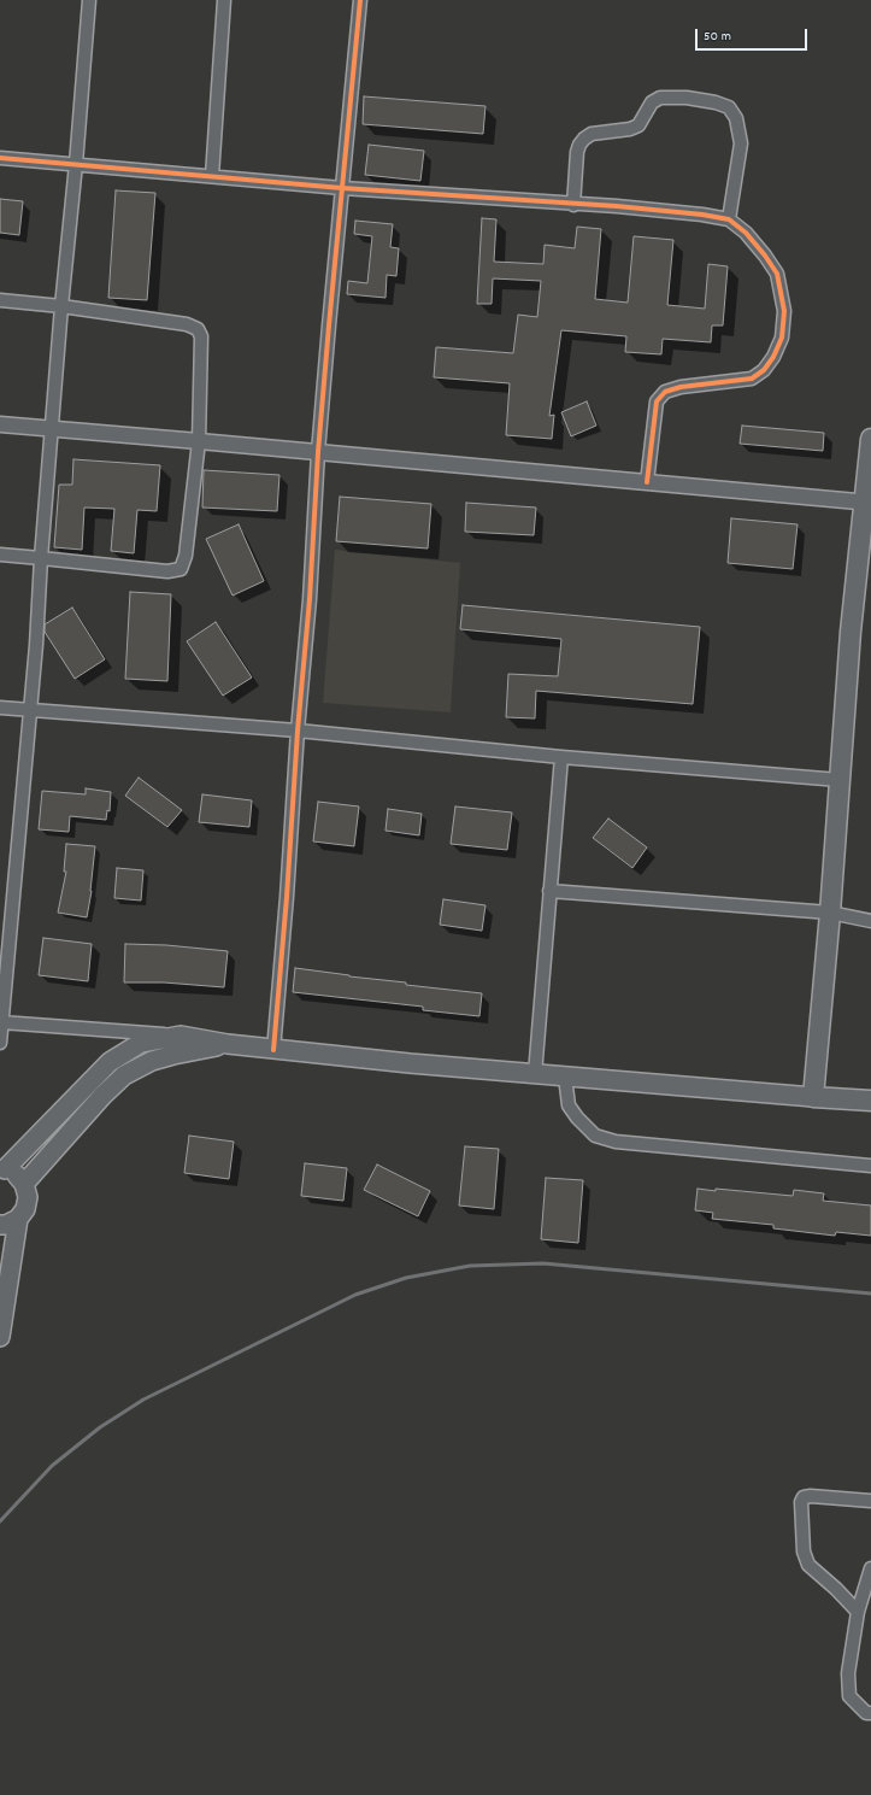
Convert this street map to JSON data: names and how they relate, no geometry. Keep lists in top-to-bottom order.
{
  "scale_bar": "50 m"
}
